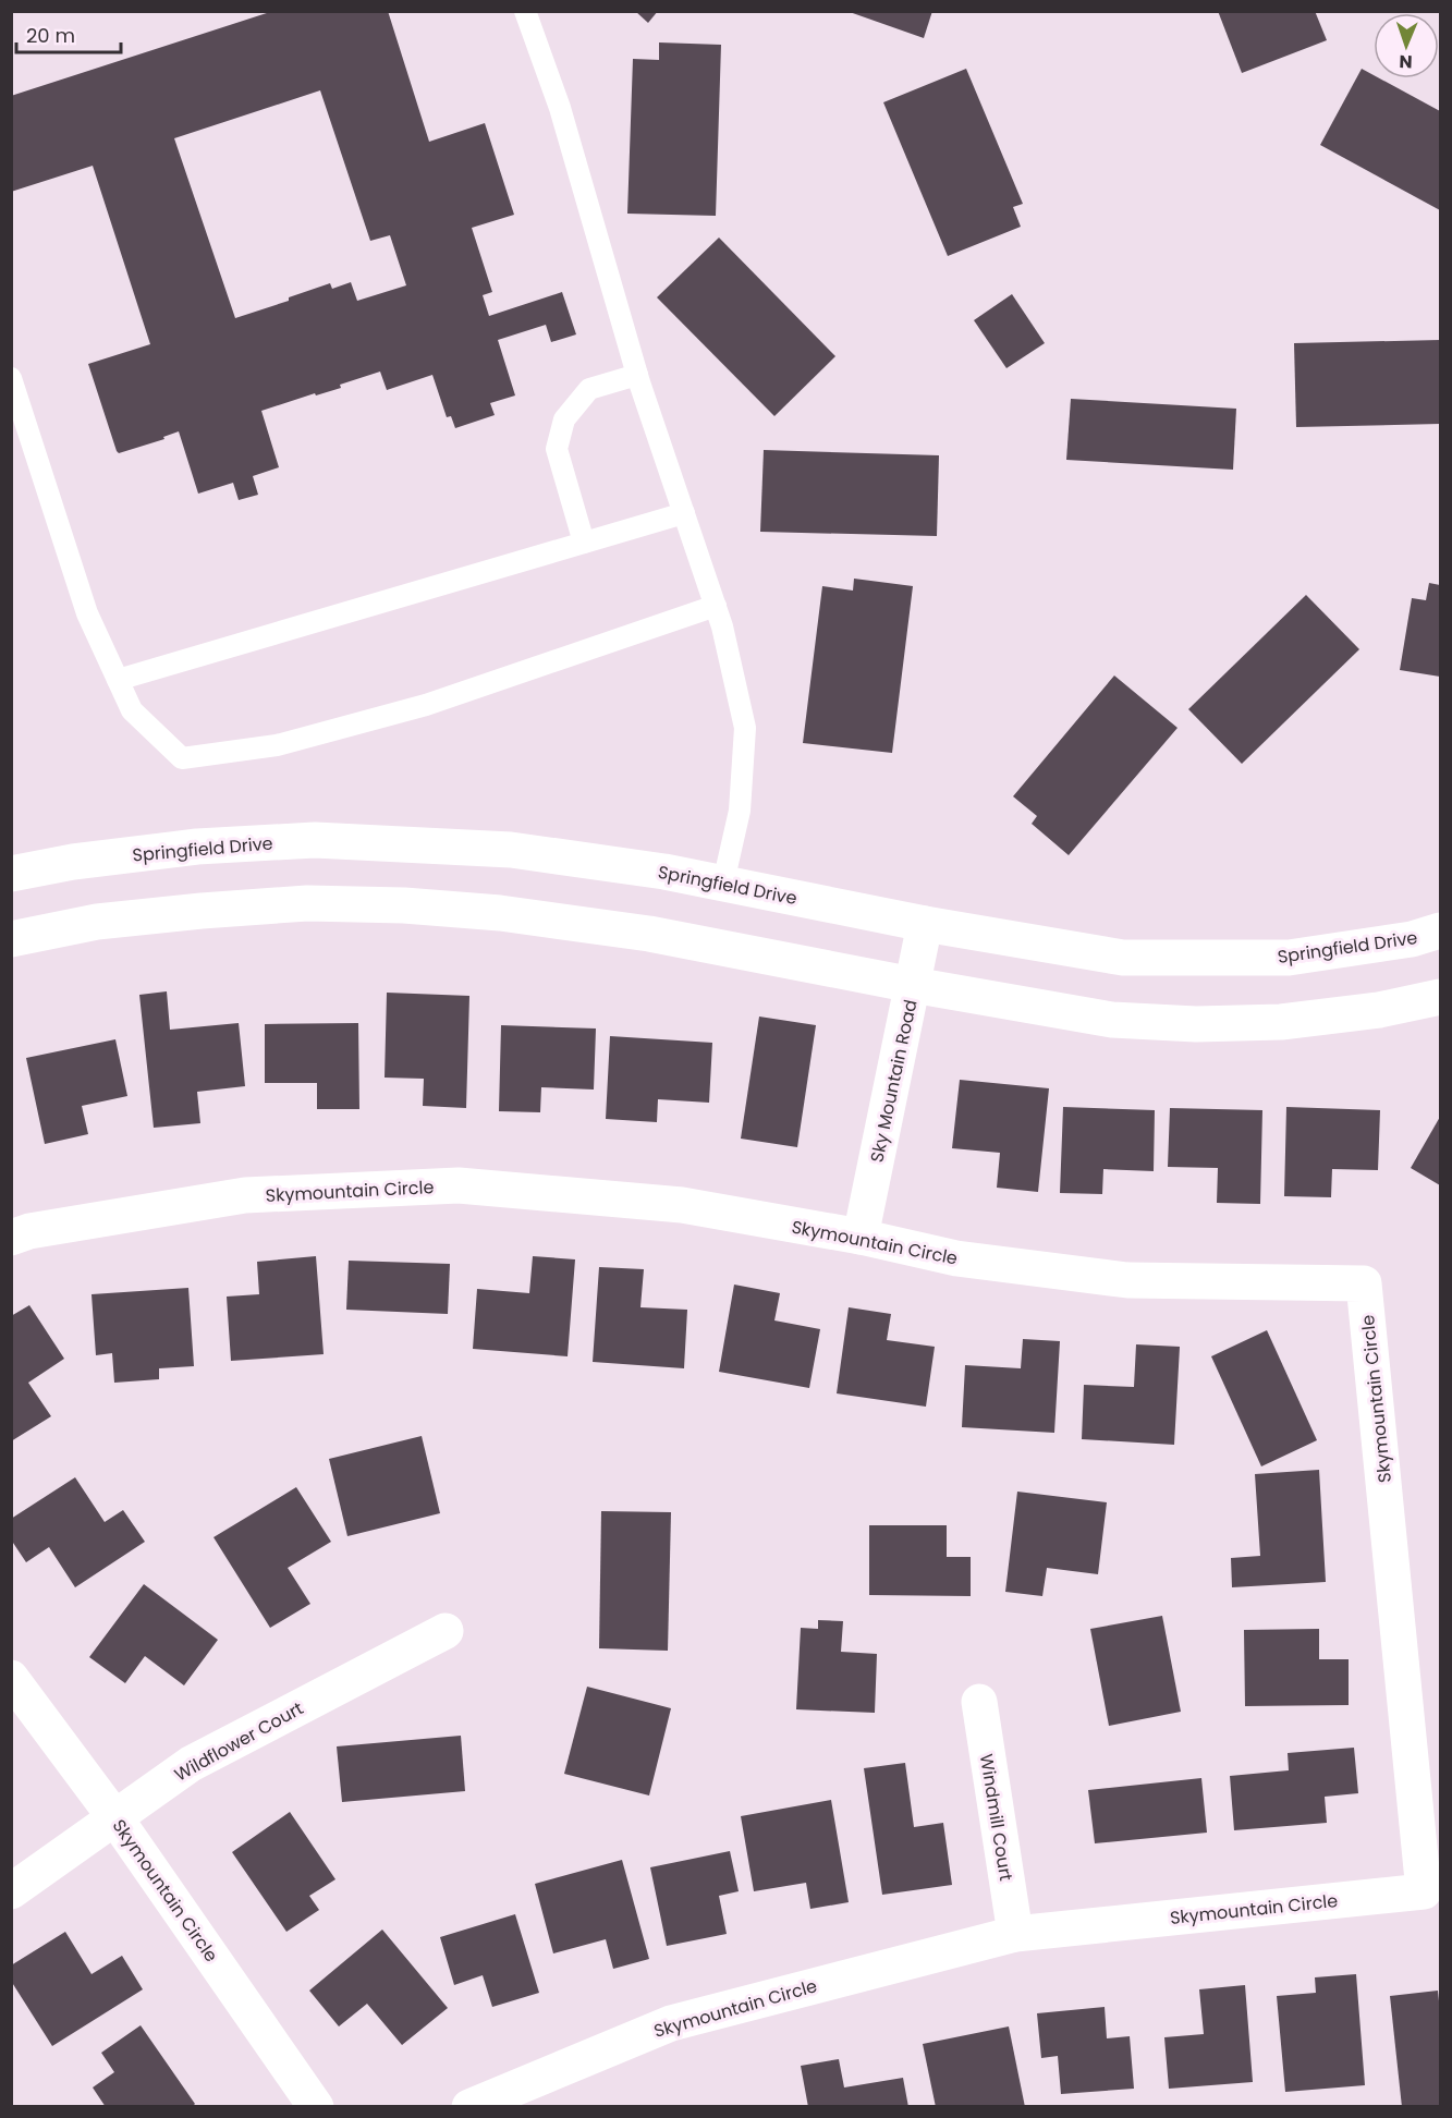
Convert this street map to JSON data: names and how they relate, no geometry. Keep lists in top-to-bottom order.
{
  "streets": {
    "street": [
      "Springfield Drive",
      "Sky Mountain Road",
      "Skymountain Circle",
      "Wildflower Court",
      "Windmill Court"
    ]
  },
  "crossings": [
    ["Springfield Drive", "Sky Mountain Road"],
    ["Sky Mountain Road", "Skymountain Circle"],
    ["Skymountain Circle", "Wildflower Court"],
    ["Skymountain Circle", "Windmill Court"]
  ],
  "scale_bar": "20 m",
  "north": "bottom"
}
